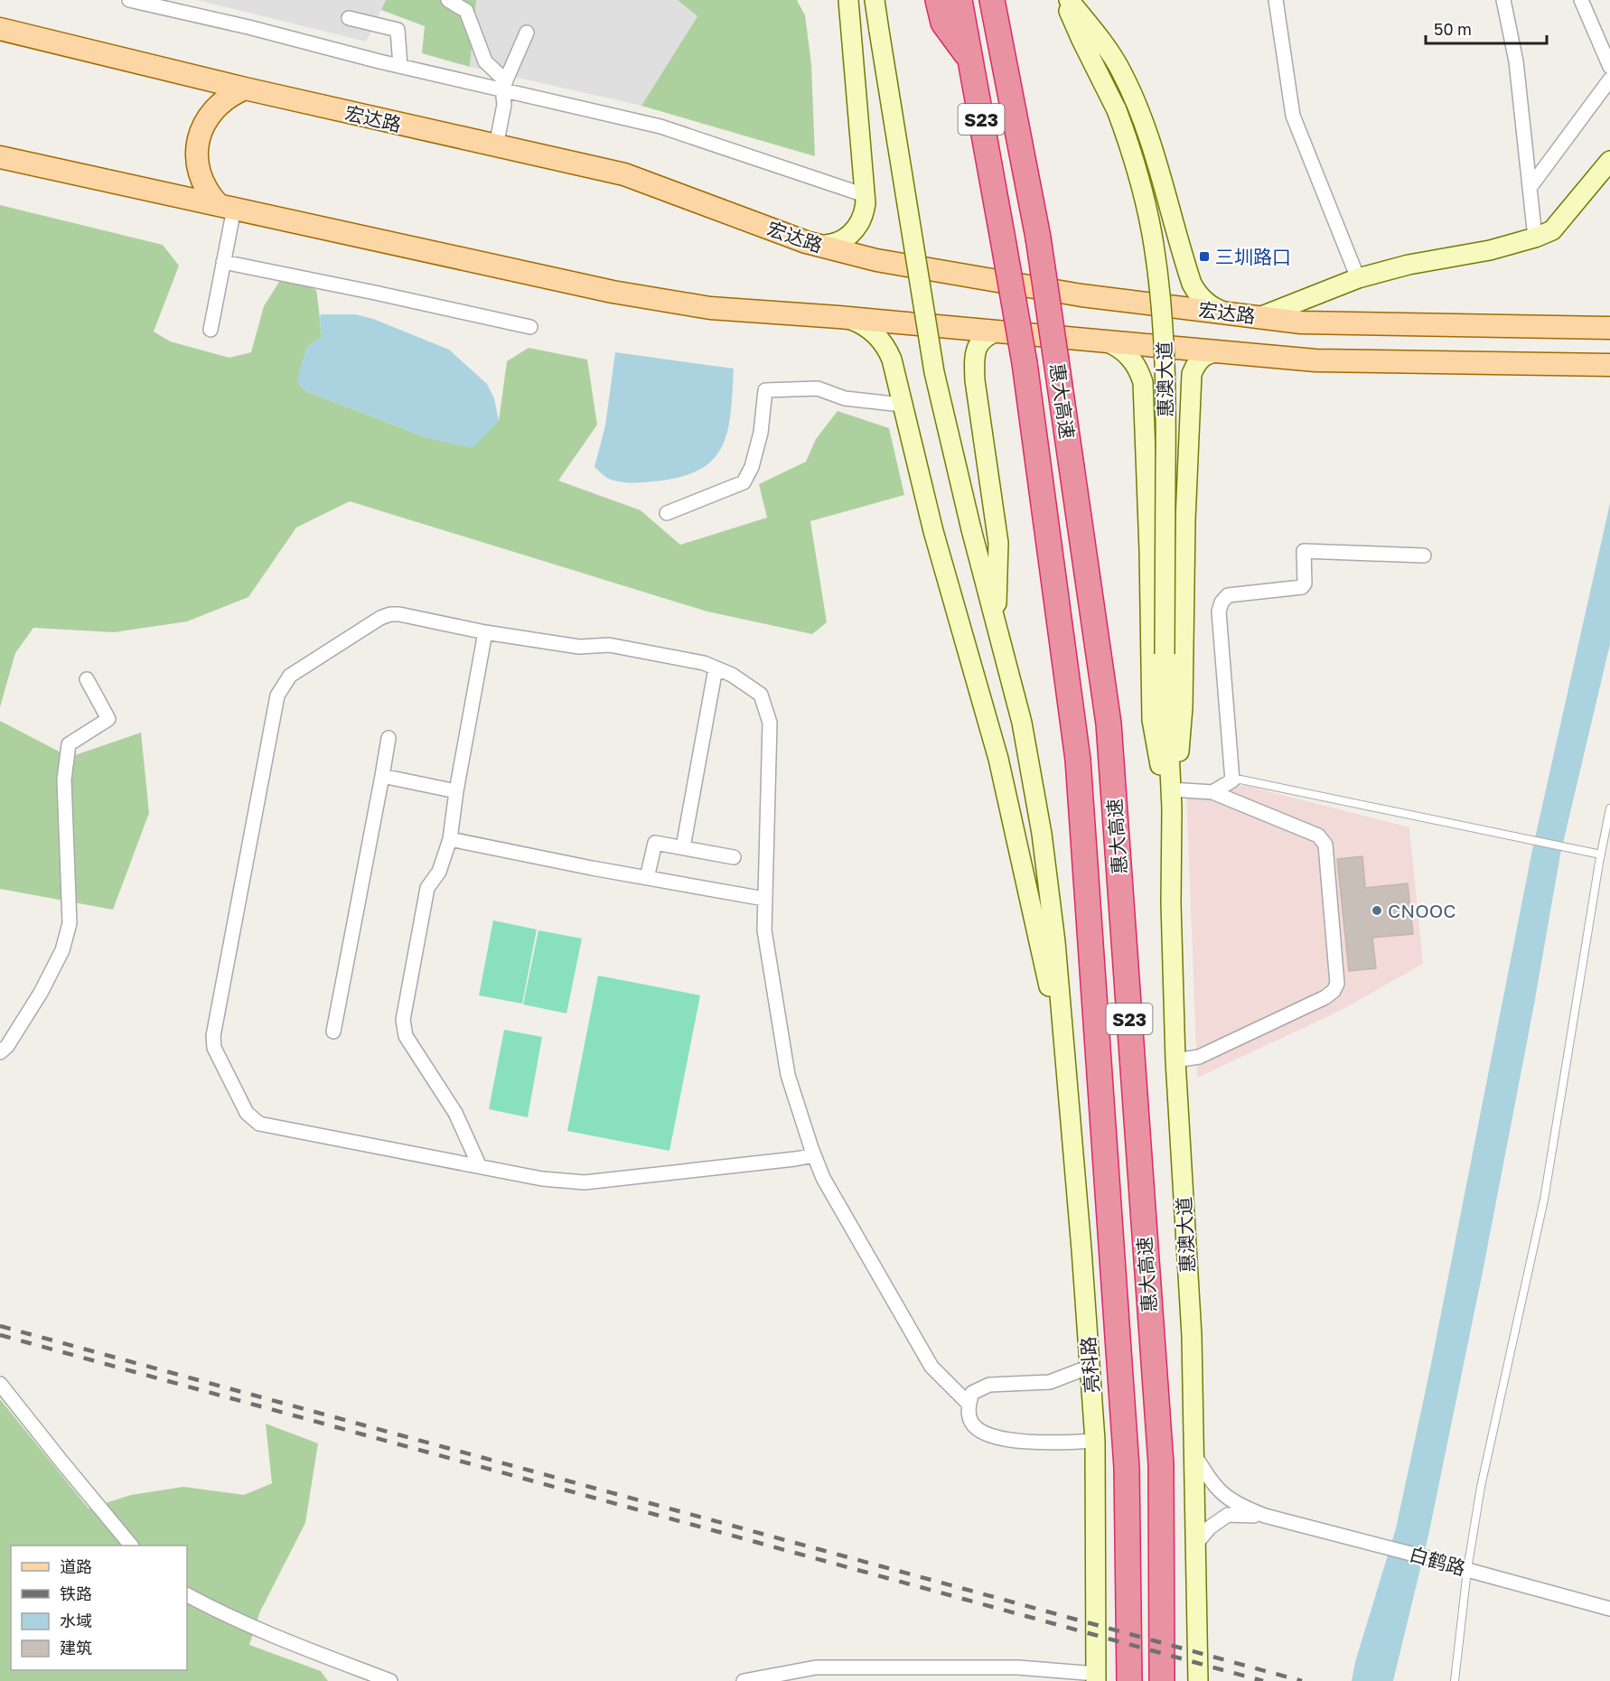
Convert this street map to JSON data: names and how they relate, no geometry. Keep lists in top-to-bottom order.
{
  "streets": {
    "highway": ["S23", "惠大高速"],
    "main road": ["宏达路"],
    "street": ["惠澳大道", "亮科路", "白鹤路"]
  },
  "places": {
    "transit": ["三圳路口"],
    "other": ["CNOOC"]
  },
  "legend": [
    "道路",
    "铁路",
    "水域",
    "建筑"
  ],
  "scale_bar": "50 m"
}
